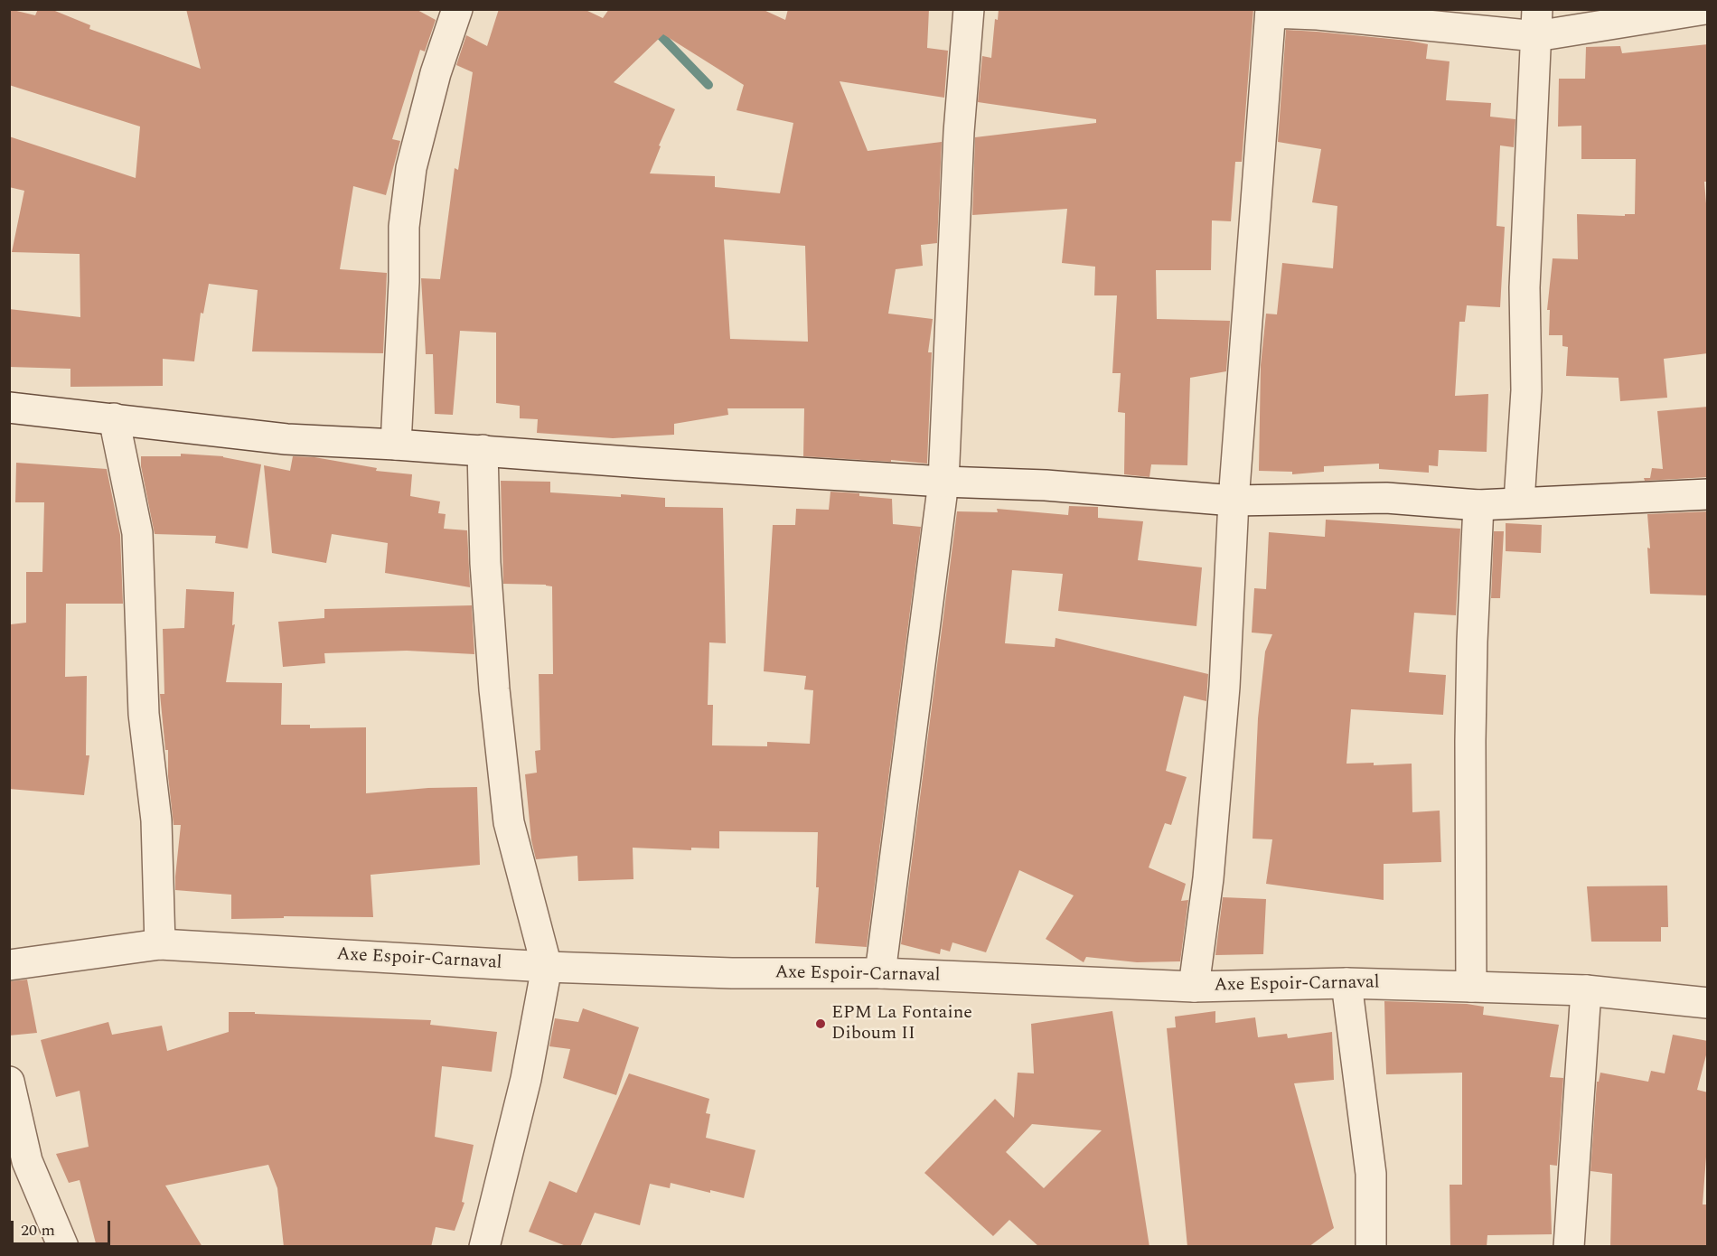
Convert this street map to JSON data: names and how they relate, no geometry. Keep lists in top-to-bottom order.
{
  "streets": {
    "street": ["Axe Espoir-Carnaval"]
  },
  "places": ["EPM La Fontaine Diboum II"],
  "scale_bar": "20 m"
}
